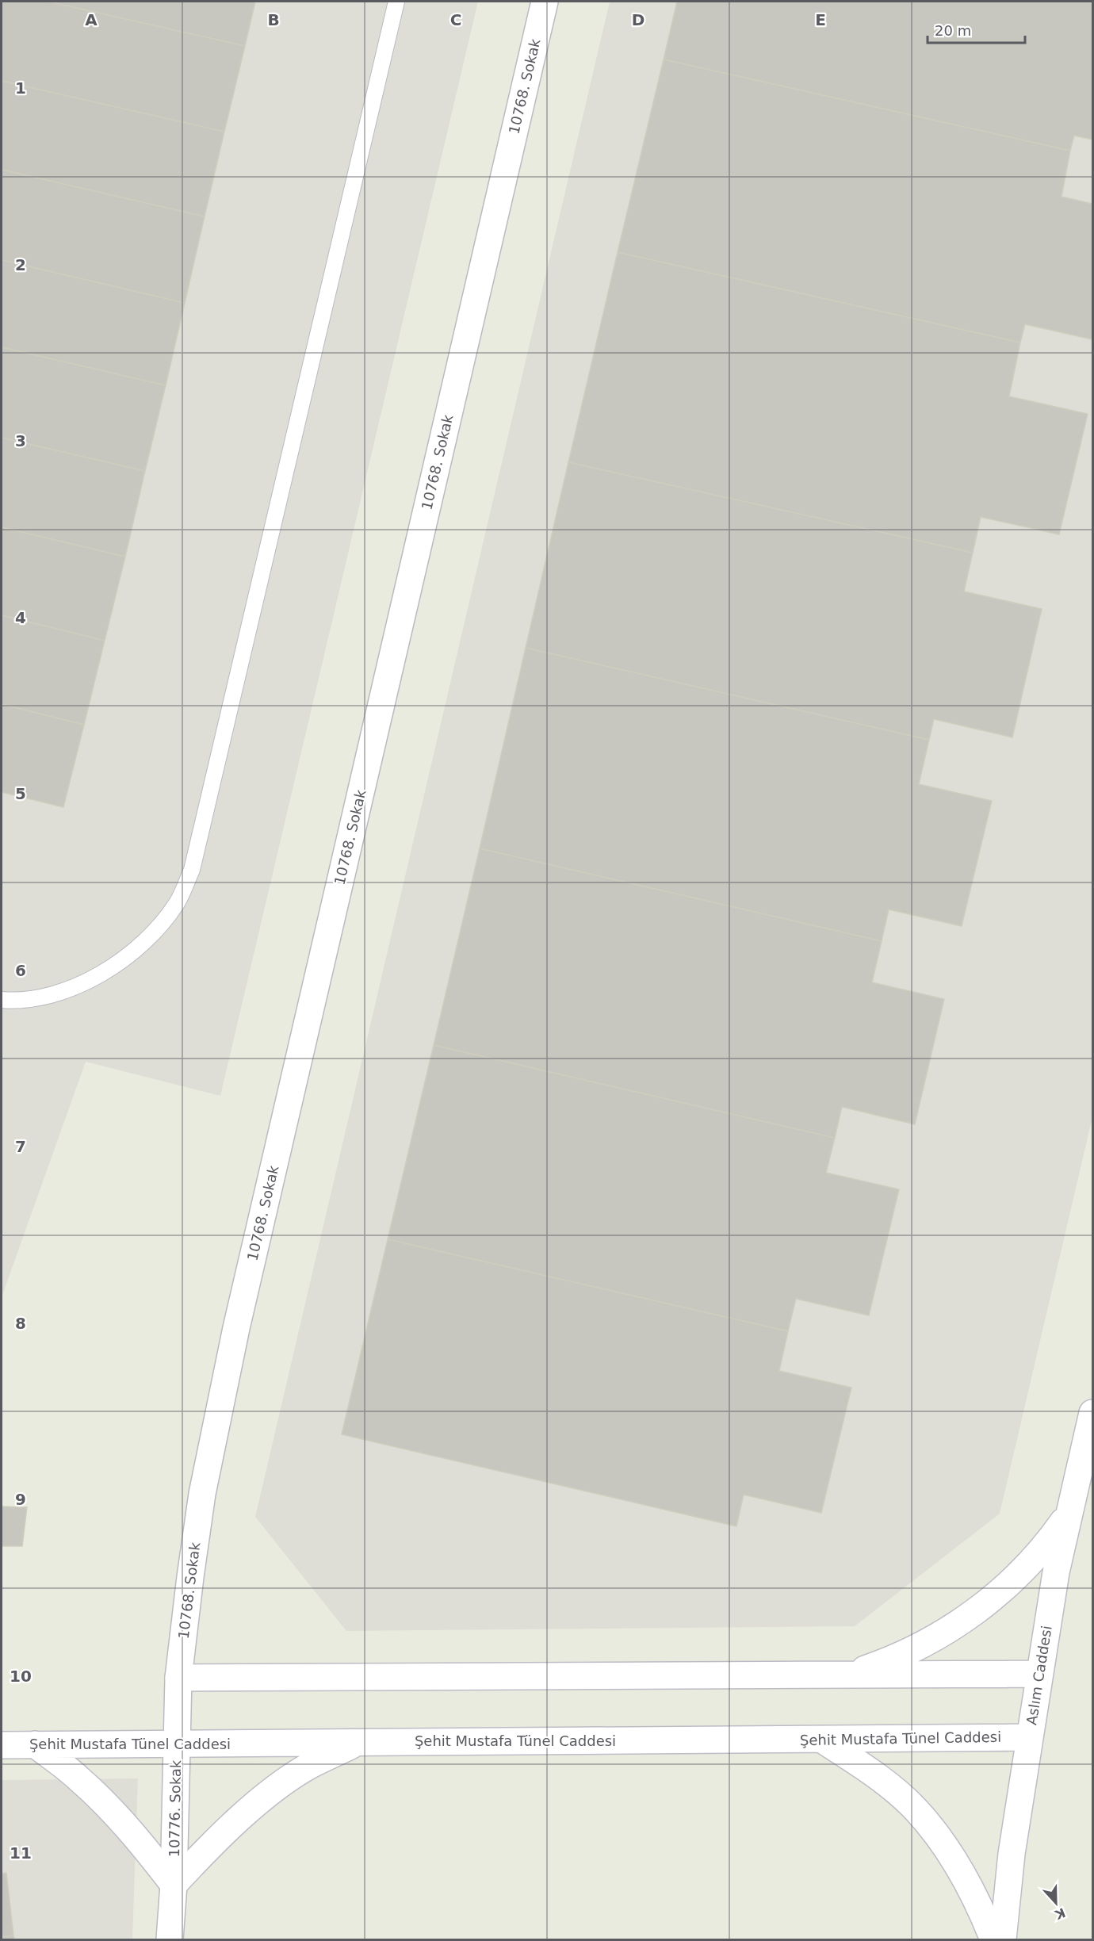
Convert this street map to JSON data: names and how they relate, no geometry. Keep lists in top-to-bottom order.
{
  "streets": {
    "street": [
      "10768. Sokak",
      "Aslım Caddesi",
      "Şehit Mustafa Tünel Caddesi",
      "10776. Sokak"
    ]
  },
  "crossings": [
    ["10768. Sokak", "10776. Sokak"],
    ["Aslım Caddesi", "Şehit Mustafa Tünel Caddesi"],
    ["Şehit Mustafa Tünel Caddesi", "10776. Sokak"]
  ],
  "scale_bar": "20 m",
  "north": "bottom",
  "grid": {
    "columns": [
      "A",
      "B",
      "C",
      "D",
      "E"
    ],
    "rows": [
      "1",
      "2",
      "3",
      "4",
      "5",
      "6",
      "7",
      "8",
      "9",
      "10",
      "11"
    ]
  }
}
